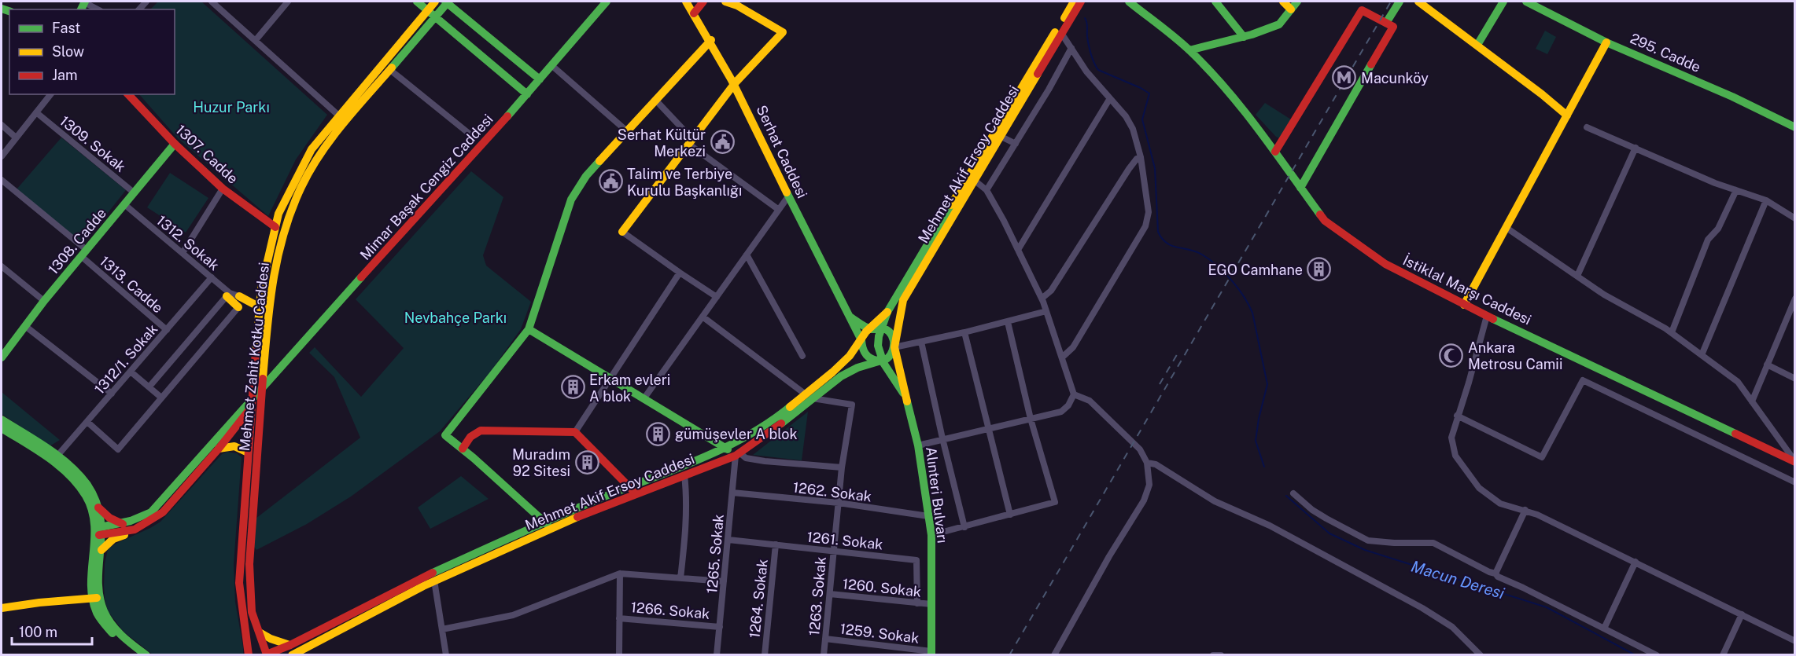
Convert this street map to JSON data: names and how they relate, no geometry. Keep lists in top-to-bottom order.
{
  "streets": {
    "street": [
      "295. Cadde",
      "1309. Sokak",
      "Serhat Caddesi",
      "1307. Cadde",
      "Mehmet Akif Ersoy Caddesi",
      "Mimar Başak Cengiz Caddesi",
      "1308. Cadde",
      "1312. Sokak",
      "1313. Cadde",
      "İstiklal Marşı Caddesi",
      "Mehmet Zahit Kotku Caddesi",
      "1312/1. Sokak",
      "1262. Sokak",
      "Alınteri Bulvarı",
      "1261. Sokak",
      "1265. Sokak",
      "1260. Sokak",
      "1263. Sokak",
      "1264. Sokak",
      "1266. Sokak",
      "1259. Sokak"
    ]
  },
  "crossings": [
    ["1309. Sokak", "1308. Cadde"],
    ["Serhat Caddesi", "Mehmet Akif Ersoy Caddesi"],
    ["Serhat Caddesi", "Alınteri Bulvarı"],
    ["1307. Cadde", "1308. Cadde"],
    ["1307. Cadde", "Mehmet Zahit Kotku Caddesi"],
    ["Mehmet Akif Ersoy Caddesi", "Mehmet Zahit Kotku Caddesi"],
    ["Mehmet Akif Ersoy Caddesi", "Alınteri Bulvarı"],
    ["Mehmet Akif Ersoy Caddesi", "1265. Sokak"],
    ["Mehmet Akif Ersoy Caddesi", "1263. Sokak"],
    ["Mimar Başak Cengiz Caddesi", "Mehmet Zahit Kotku Caddesi"],
    ["1308. Cadde", "1312. Sokak"],
    ["1308. Cadde", "1313. Cadde"],
    ["1312. Sokak", "1312/1. Sokak"],
    ["1313. Cadde", "1312/1. Sokak"],
    ["1262. Sokak", "Alınteri Bulvarı"],
    ["1262. Sokak", "1265. Sokak"],
    ["1262. Sokak", "1263. Sokak"],
    ["Alınteri Bulvarı", "1260. Sokak"],
    ["Alınteri Bulvarı", "1259. Sokak"],
    ["1261. Sokak", "1265. Sokak"],
    ["1261. Sokak", "1260. Sokak"],
    ["1261. Sokak", "1263. Sokak"],
    ["1261. Sokak", "1264. Sokak"],
    ["1265. Sokak", "1266. Sokak"],
    ["1260. Sokak", "1263. Sokak"],
    ["1263. Sokak", "1259. Sokak"]
  ],
  "water": ["Macun Deresi"],
  "parks": ["Huzur Parkı", "Nevbahçe Parkı"],
  "places": {
    "metro station": ["Macunköy"],
    "public building": ["Serhat Kültür Merkezi", "Talim ve Terbiye Kurulu Başkanlığı"],
    "building": [
      "EGO Camhane",
      "Erkam evleri A blok",
      "gümüşevler A blok",
      "Muradım 92 Sitesi"
    ],
    "mosque": ["Ankara Metrosu Camii"]
  },
  "legend": ["Fast", "Slow", "Jam"],
  "scale_bar": "100 m"
}
